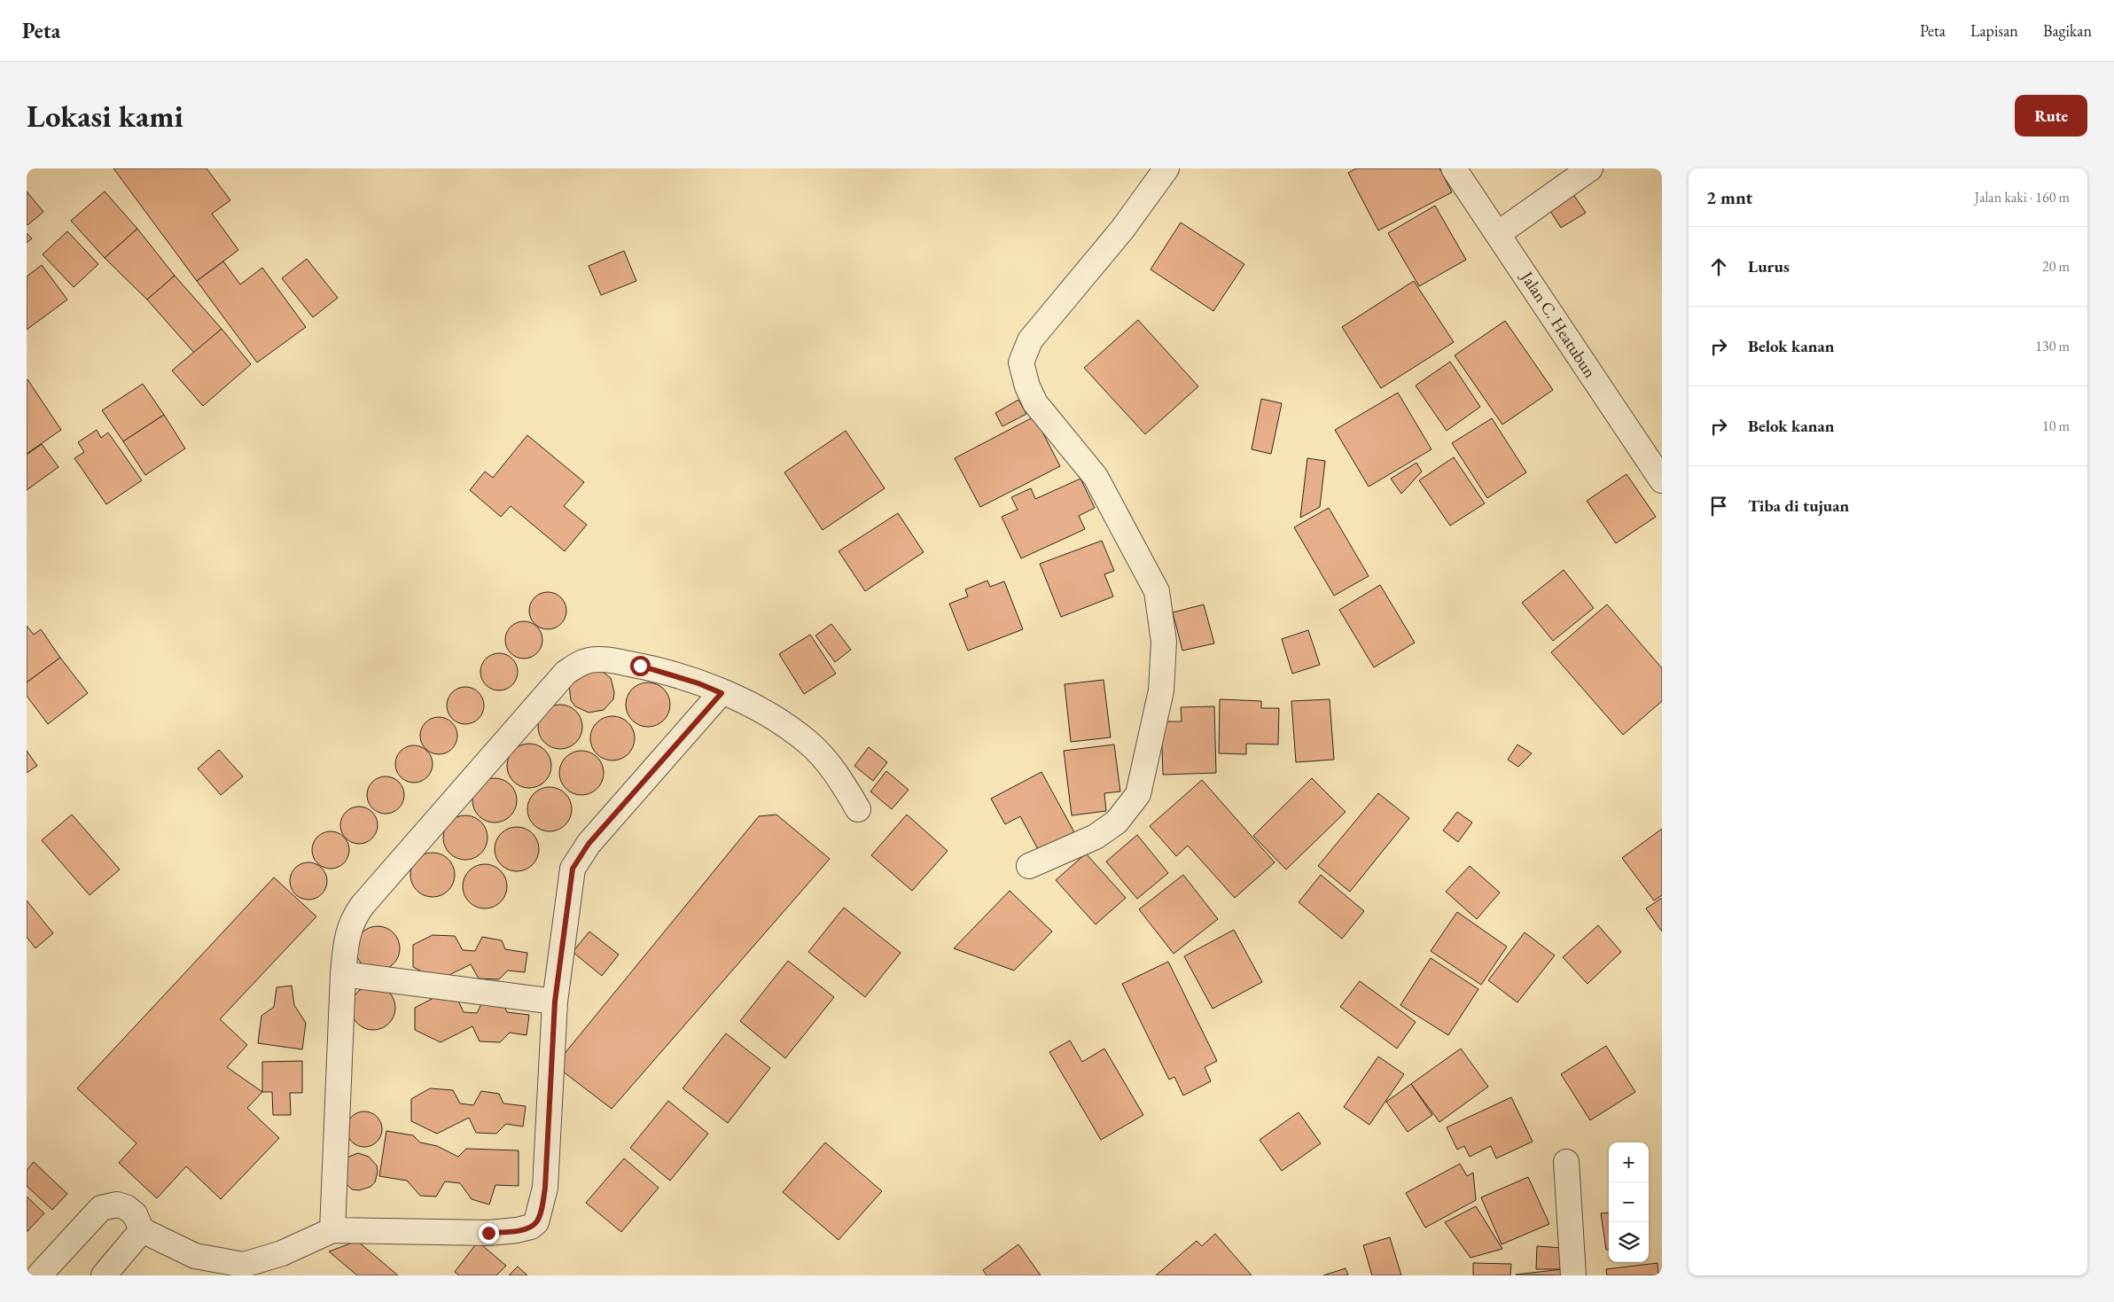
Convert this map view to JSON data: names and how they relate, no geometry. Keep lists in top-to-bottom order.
{
  "streets": {
    "street": ["Jalan C. Heatubun"]
  },
  "page": {
    "header": "Peta",
    "nav": ["Peta", "Lapisan", "Bagikan"],
    "buttons": "Rute",
    "title": "Lokasi kami",
    "heading": ["2 mnt", "Jalan kaki · 160 m"],
    "list": [
      ["Lurus", "20 m"],
      ["Belok kanan", "130 m"],
      ["Belok kanan", "10 m"],
      "Tiba di tujuan"
    ],
    "map_buttons": ["+", "−"]
  }
}
